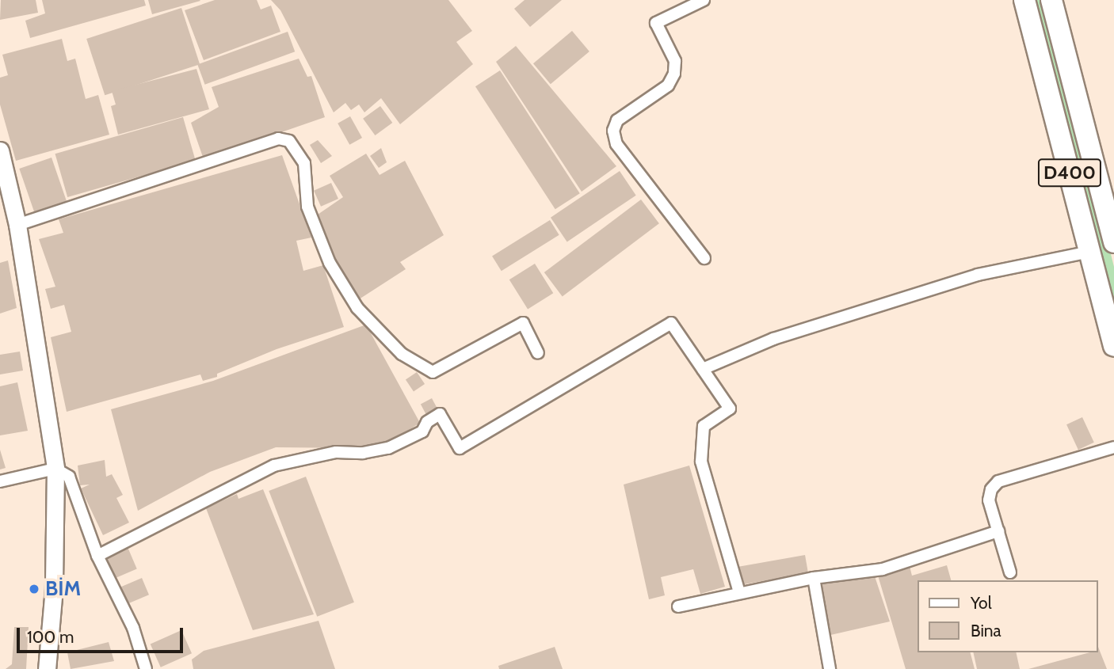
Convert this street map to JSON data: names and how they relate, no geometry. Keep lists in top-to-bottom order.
{
  "streets": {
    "highway": ["D400"]
  },
  "places": ["BİM"],
  "legend": ["Yol", "Bina"],
  "scale_bar": "100 m"
}
